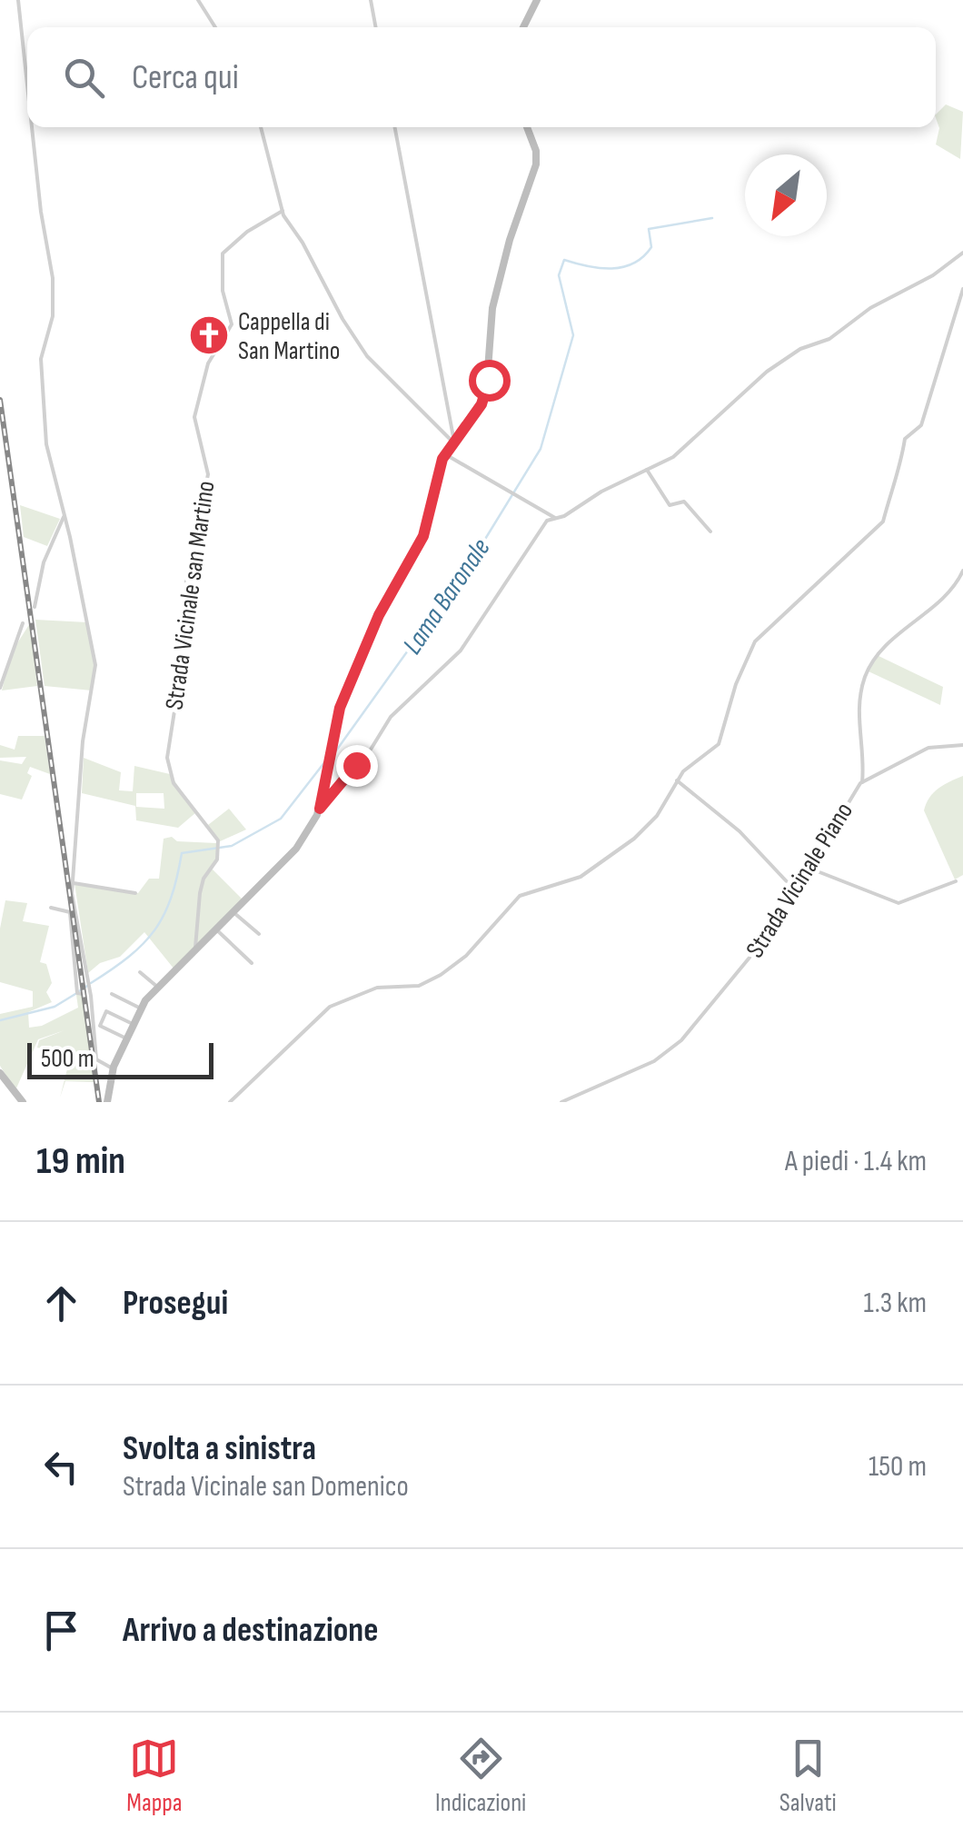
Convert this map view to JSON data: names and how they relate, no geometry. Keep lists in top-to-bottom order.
{
  "streets": {
    "street": ["Strada Vicinale san Martino", "Strada Vicinale Piano"]
  },
  "water": ["Lama Baronale"],
  "places": {
    "church": ["Cappella di San Martino"]
  },
  "scale_bar": "500 m",
  "north": "bottom left",
  "page": {
    "search": "Cerca qui",
    "scale": "500 m",
    "heading": ["19 min", "A piedi · 1.4 km"],
    "list": [
      ["Prosegui", "1.3 km"],
      ["Svolta a sinistra", "Strada Vicinale san Domenico", "150 m"],
      "Arrivo a destinazione"
    ],
    "nav": ["Mappa", "Indicazioni", "Salvati"]
  }
}
